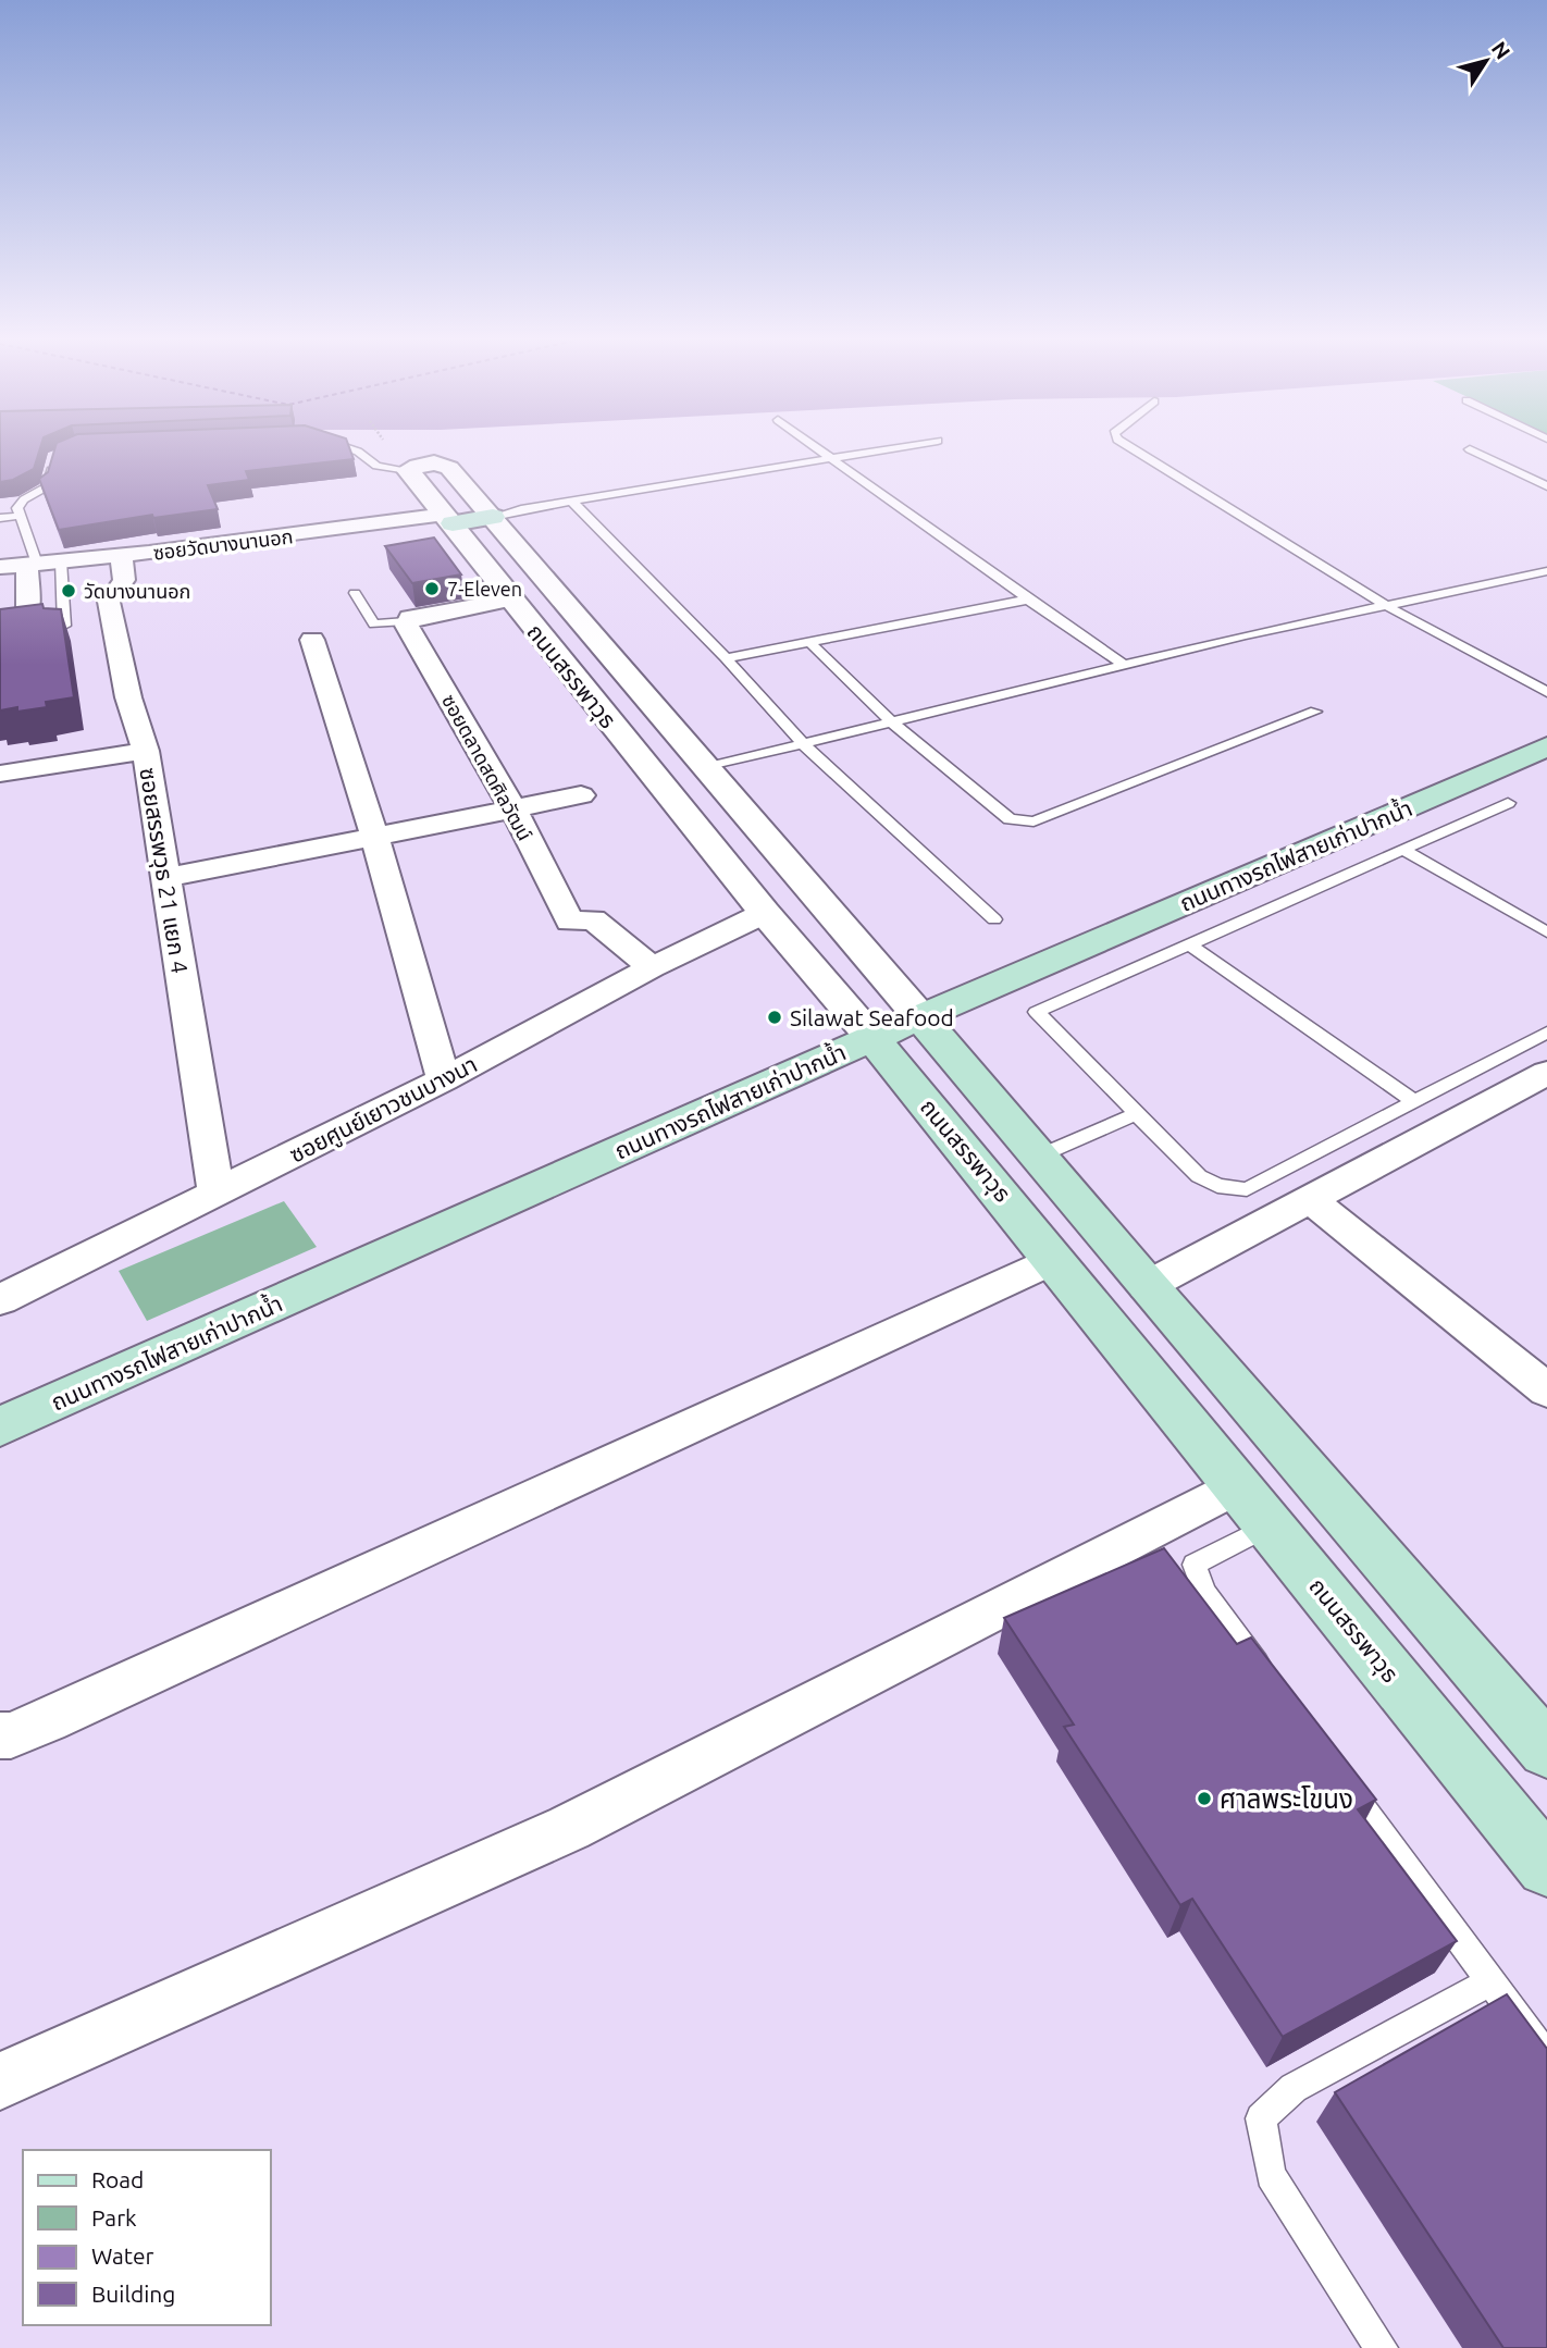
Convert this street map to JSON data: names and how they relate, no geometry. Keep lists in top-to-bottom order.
{
  "streets": {
    "main road": ["ถนนสรรพาวุธ", "ถนนทางรถไฟสายเก่าปากน้ำ"],
    "street": [
      "ซอยวัดบางนานอก",
      "ซอยตลาดสดศิลวัฒน์",
      "ซอยสรรพวุธ 21 แยก 4",
      "ซอยศูนย์เยาวชนบางนา"
    ]
  },
  "crossings": [
    ["ซอยวัดบางนานอก", "ถนนสรรพาวุธ"],
    ["ซอยวัดบางนานอก", "ซอยสรรพวุธ 21 แยก 4"],
    ["ถนนสรรพาวุธ", "ถนนทางรถไฟสายเก่าปากน้ำ"],
    ["ถนนสรรพาวุธ", "ซอยศูนย์เยาวชนบางนา"],
    ["ซอยตลาดสดศิลวัฒน์", "ซอยศูนย์เยาวชนบางนา"],
    ["ซอยสรรพวุธ 21 แยก 4", "ซอยศูนย์เยาวชนบางนา"]
  ],
  "places": [
    "7-Eleven",
    "วัดบางนานอก",
    "Silawat Seafood",
    "ศาลพระโขนง"
  ],
  "legend": [
    "Road",
    "Park",
    "Water",
    "Building"
  ],
  "north": "top right"
}
